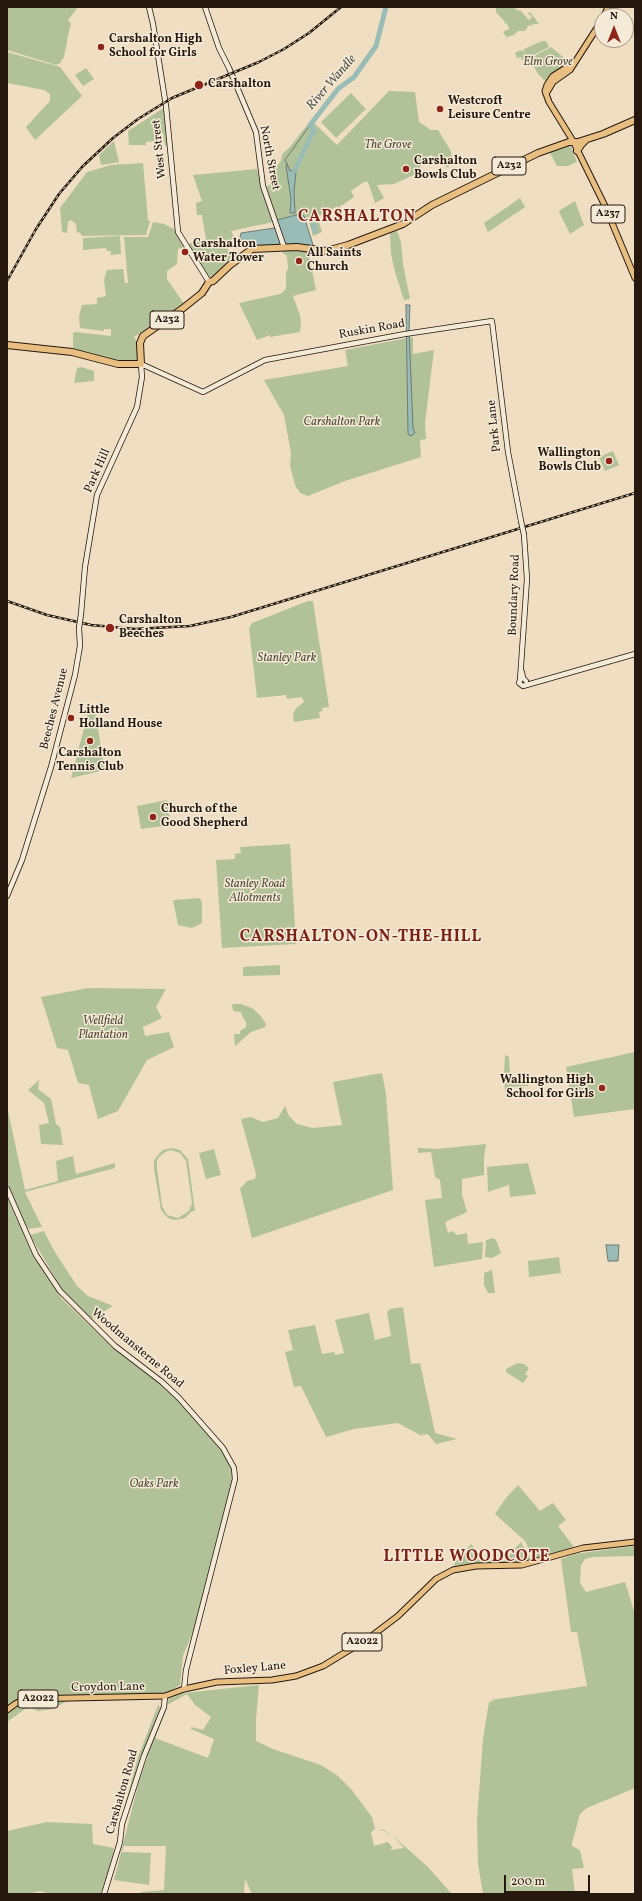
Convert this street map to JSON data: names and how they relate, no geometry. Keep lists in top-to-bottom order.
{
  "streets": {
    "highway": ["A232"],
    "main road": [
      "West Street",
      "North Street",
      "A237",
      "Ruskin Road",
      "Park Lane",
      "Park Hill",
      "Boundary Road",
      "Beeches Avenue",
      "Woodmansterne Road",
      "A2022",
      "Foxley Lane",
      "Croydon Lane",
      "Carshalton Road"
    ]
  },
  "crossings": [
    ["West Street", "A232"],
    ["North Street", "A232"],
    ["A232", "A237"],
    ["A232", "Ruskin Road"],
    ["A232", "Park Hill"],
    ["Ruskin Road", "Park Lane"],
    ["Ruskin Road", "Park Hill"],
    ["Park Lane", "Boundary Road"],
    ["Park Hill", "Beeches Avenue"],
    ["Woodmansterne Road", "Foxley Lane"],
    ["Foxley Lane", "Croydon Lane"],
    ["Foxley Lane", "Carshalton Road"],
    ["Croydon Lane", "Carshalton Road"]
  ],
  "districts": ["CARSHALTON", "CARSHALTON-ON-THE-HILL", "LITTLE WOODCOTE"],
  "water": ["River Wandle"],
  "parks": [
    "Elm Grove",
    "The Grove",
    "Carshalton Park",
    "Stanley Park",
    "Stanley Road Allotments",
    "Wellfield Plantation",
    "Oaks Park"
  ],
  "places": [
    "Carshalton High School for Girls",
    "Carshalton",
    "Westcroft Leisure Centre",
    "Carshalton Bowls Club",
    "Carshalton Water Tower",
    "All Saints Church",
    "Wallington Bowls Club",
    "Carshalton Beeches",
    "Little Holland House",
    "Carshalton Tennis Club",
    "Church of the Good Shepherd",
    "Wallington High School for Girls"
  ],
  "scale_bar": "200 m",
  "north": "top"
}
